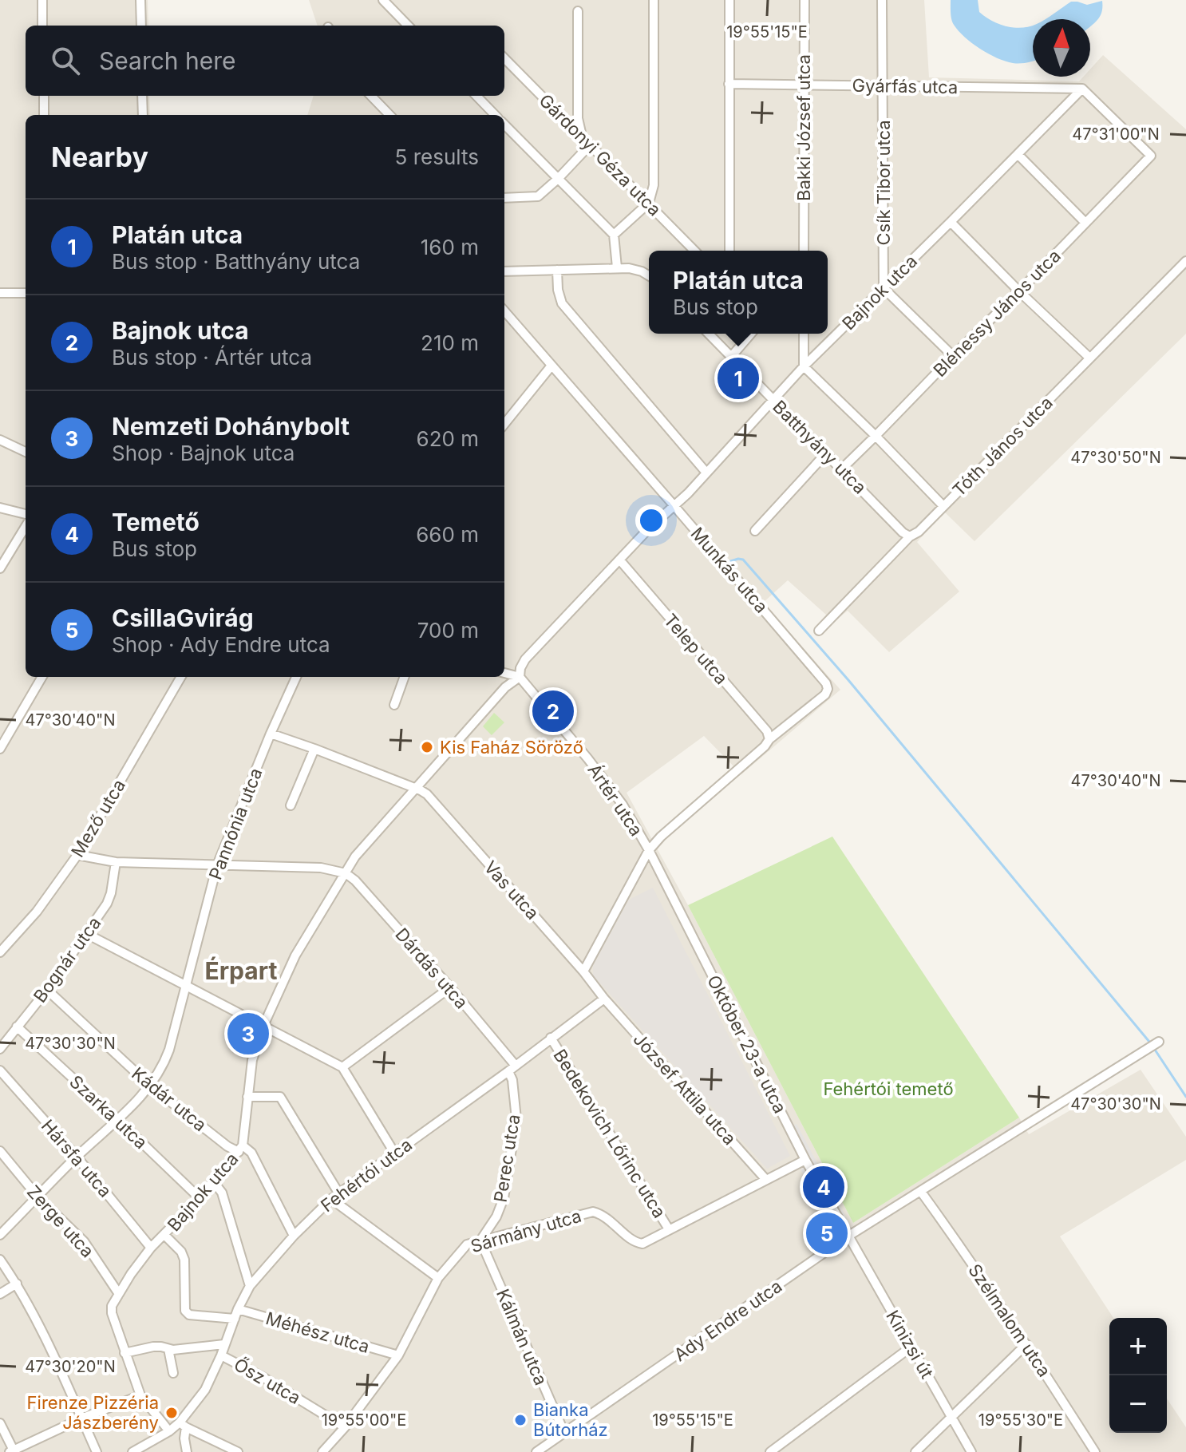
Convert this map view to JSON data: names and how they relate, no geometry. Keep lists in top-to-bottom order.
{
  "streets": {
    "street": [
      "Gyárfás utca",
      "Bakki József utca",
      "Gárdonyi Géza utca",
      "Csík Tibor utca",
      "Bajnok utca",
      "Blénessy János utca",
      "Tóth János utca",
      "Batthyány utca",
      "Munkás utca",
      "Telep utca",
      "Ártér utca",
      "Mező utca",
      "Pannónia utca",
      "Vas utca",
      "Bognár utca",
      "Dárdás utca",
      "Október 23-a utca",
      "József Attila utca",
      "Kádár utca",
      "Szarka utca",
      "Bedekovich Lőrinc utca",
      "Hársfa utca",
      "Perec utca",
      "Fehértói utca",
      "Zerge utca",
      "Sármány utca",
      "Ady Endre utca",
      "Szélmalom utca",
      "Méhész utca",
      "Kálmán utca",
      "Kinizsi út",
      "Ősz utca"
    ]
  },
  "crossings": [
    ["Gyárfás utca", "Bakki József utca"],
    ["Gyárfás utca", "Csík Tibor utca"],
    ["Gyárfás utca", "Bajnok utca"],
    ["Gyárfás utca", "Blénessy János utca"],
    ["Csík Tibor utca", "Bajnok utca"],
    ["Bajnok utca", "Blénessy János utca"],
    ["Bajnok utca", "Batthyány utca"],
    ["Bajnok utca", "Munkás utca"],
    ["Bajnok utca", "Telep utca"],
    ["Bajnok utca", "Ártér utca"],
    ["Bajnok utca", "Vas utca"],
    ["Bajnok utca", "Dárdás utca"],
    ["Bajnok utca", "Kádár utca"],
    ["Bajnok utca", "Szarka utca"],
    ["Bajnok utca", "Hársfa utca"],
    ["Bajnok utca", "Fehértói utca"],
    ["Bajnok utca", "Zerge utca"],
    ["Blénessy János utca", "Batthyány utca"],
    ["Tóth János utca", "Batthyány utca"],
    ["Munkás utca", "Telep utca"],
    ["Ártér utca", "Október 23-a utca"],
    ["Pannónia utca", "Vas utca"],
    ["Pannónia utca", "Kádár utca"],
    ["Pannónia utca", "Szarka utca"],
    ["Pannónia utca", "Hársfa utca"],
    ["Pannónia utca", "Zerge utca"],
    ["Vas utca", "József Attila utca"],
    ["Vas utca", "Fehértói utca"],
    ["Bognár utca", "Kádár utca"],
    ["Bognár utca", "Szarka utca"],
    ["Dárdás utca", "Perec utca"],
    ["Dárdás utca", "Fehértói utca"],
    ["Október 23-a utca", "Sármány utca"],
    ["Október 23-a utca", "Ady Endre utca"],
    ["Október 23-a utca", "Kinizsi út"],
    ["József Attila utca", "Fehértói utca"],
    ["József Attila utca", "Sármány utca"],
    ["Bedekovich Lőrinc utca", "Fehértói utca"],
    ["Bedekovich Lőrinc utca", "Sármány utca"],
    ["Perec utca", "Fehértói utca"],
    ["Perec utca", "Sármány utca"],
    ["Perec utca", "Kálmán utca"],
    ["Fehértói utca", "Méhész utca"],
    ["Fehértói utca", "Ősz utca"],
    ["Sármány utca", "Méhész utca"],
    ["Sármány utca", "Kálmán utca"],
    ["Sármány utca", "Ősz utca"],
    ["Ady Endre utca", "Szélmalom utca"],
    ["Ady Endre utca", "Kálmán utca"],
    ["Ady Endre utca", "Kinizsi út"]
  ],
  "districts": ["Érpart"],
  "parks": ["Fehértói temető"],
  "places": ["Kis Faház Söröző", "Firenze Pizzéria Jászberény", "Bianka Bútorház"],
  "north": "top",
  "page": {
    "search": "Search here",
    "heading": ["Nearby", "5 results"],
    "list": [
      {
        "mark": "1",
        "name": "Platán utca",
        "note": "Bus stop · Batthyány utca",
        "value": "160 m"
      },
      {
        "mark": "2",
        "name": "Bajnok utca",
        "note": "Bus stop · Ártér utca",
        "value": "210 m"
      },
      {
        "mark": "3",
        "name": "Nemzeti Dohánybolt",
        "note": "Shop · Bajnok utca",
        "value": "620 m"
      },
      {
        "mark": "4",
        "name": "Temető",
        "note": "Bus stop",
        "value": "660 m"
      },
      {
        "mark": "5",
        "name": "CsillaGvirág",
        "note": "Shop · Ady Endre utca",
        "value": "700 m"
      }
    ],
    "popup": ["Platán utca", "Bus stop"],
    "pins": [
      "1",
      "2",
      "3",
      "4",
      "5"
    ],
    "map_buttons": ["+", "−"]
  },
  "coordinates": [
    "19°55'15\"E",
    "47°31'00\"N",
    "47°30'50\"N",
    "47°30'40\"N",
    "47°30'30\"N",
    "47°30'20\"N",
    "19°55'00\"E",
    "19°55'30\"E"
  ]
}
